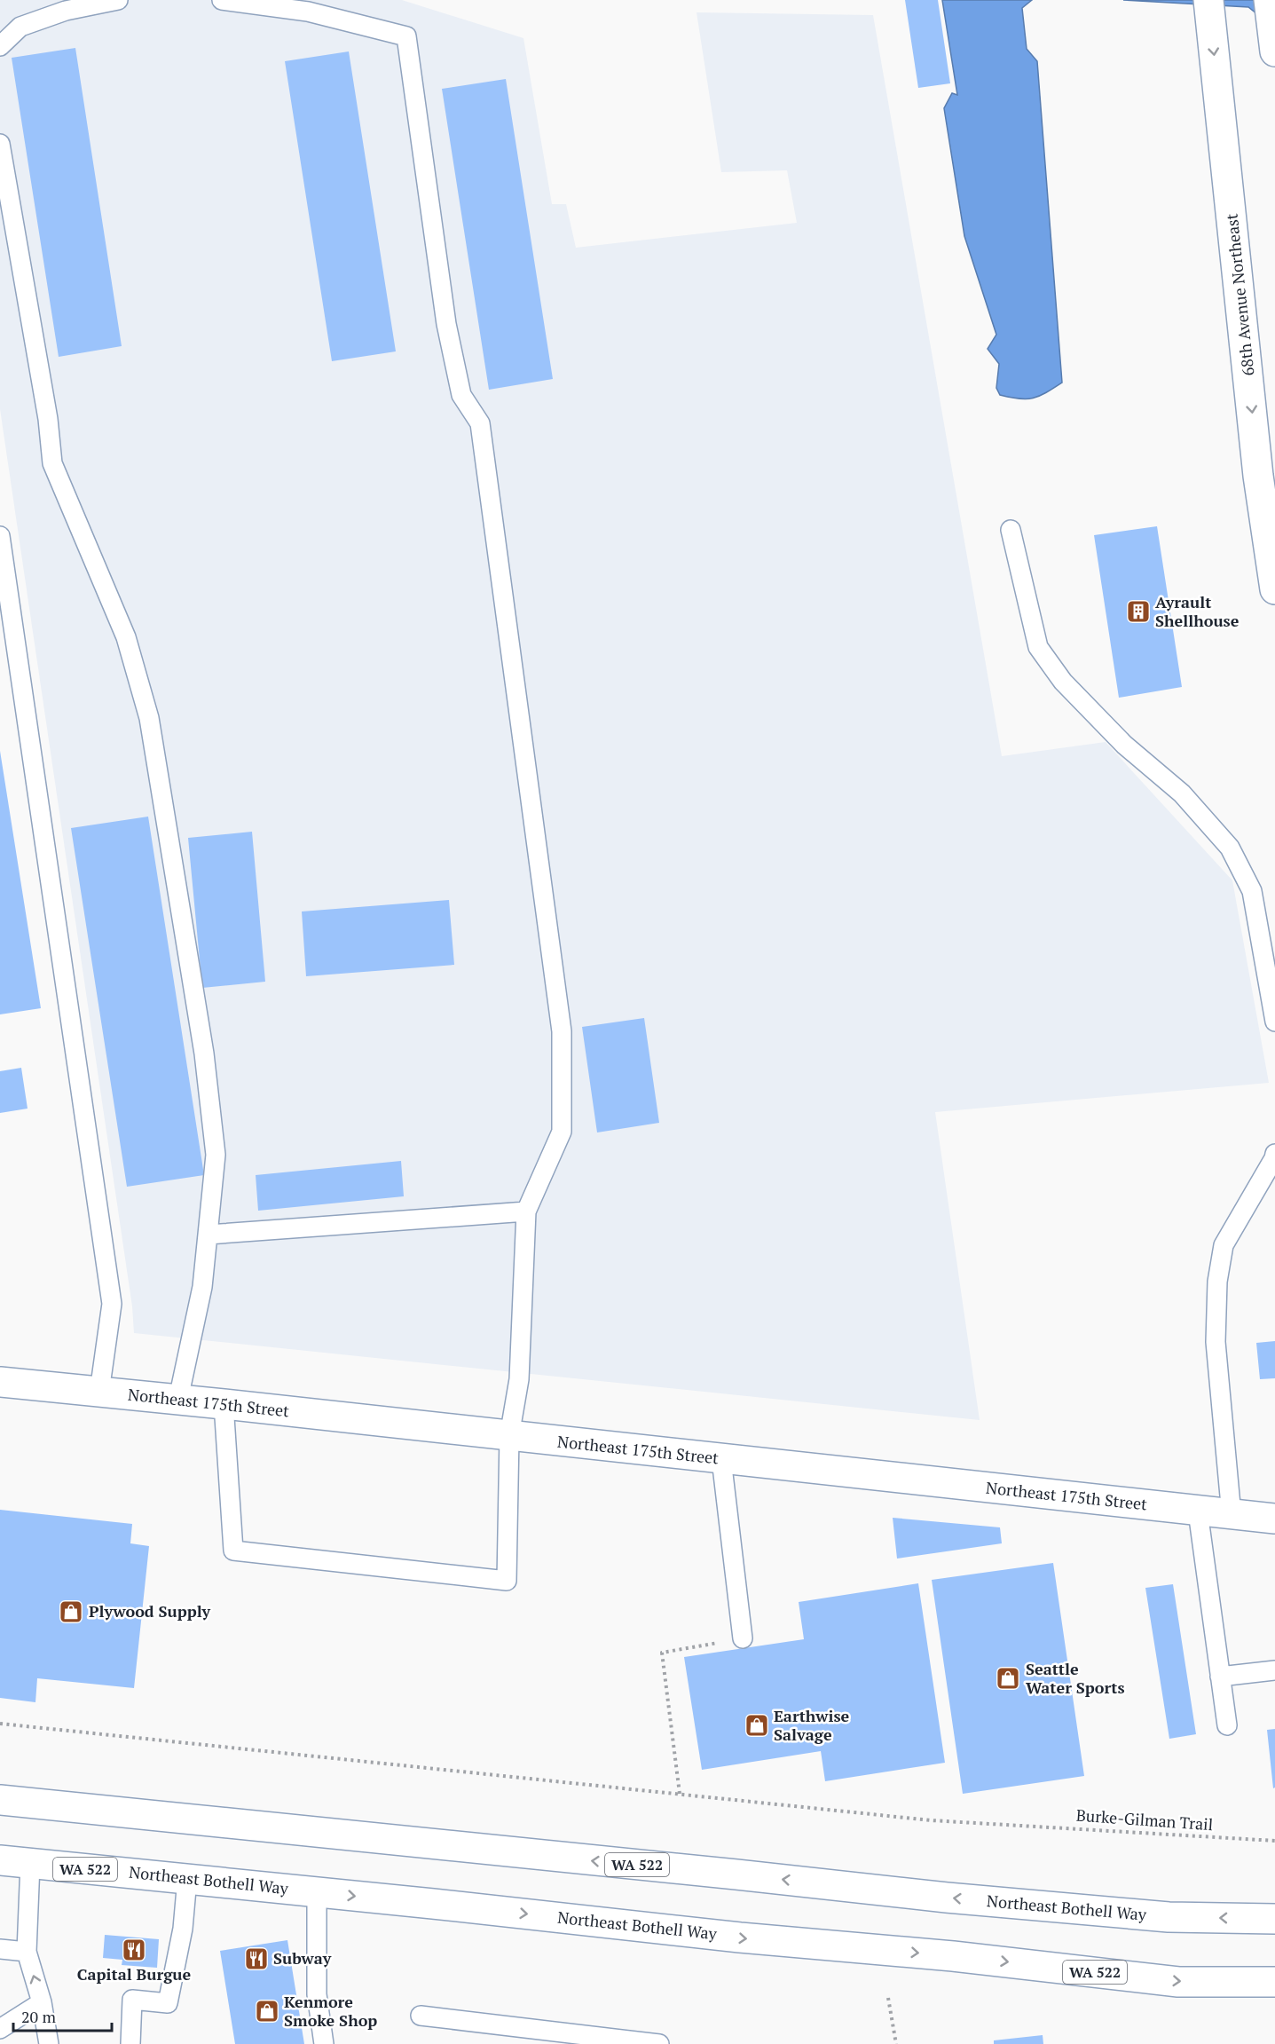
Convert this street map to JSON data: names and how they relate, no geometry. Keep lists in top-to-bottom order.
{
  "streets": {
    "main road": [
      "68th Avenue Northeast",
      "Northeast 175th Street",
      "WA 522",
      "Northeast Bothell Way"
    ],
    "path": ["Burke-Gilman Trail"]
  },
  "one_way": ["68th Avenue Northeast"],
  "places": {
    "building": ["Ayrault Shellhouse"],
    "shop": [
      "Plywood Supply",
      "Seattle Water Sports",
      "Earthwise Salvage",
      "Kenmore Smoke Shop"
    ],
    "restaurant": ["Capital Burgue", "Subway"]
  },
  "scale_bar": "20 m"
}
